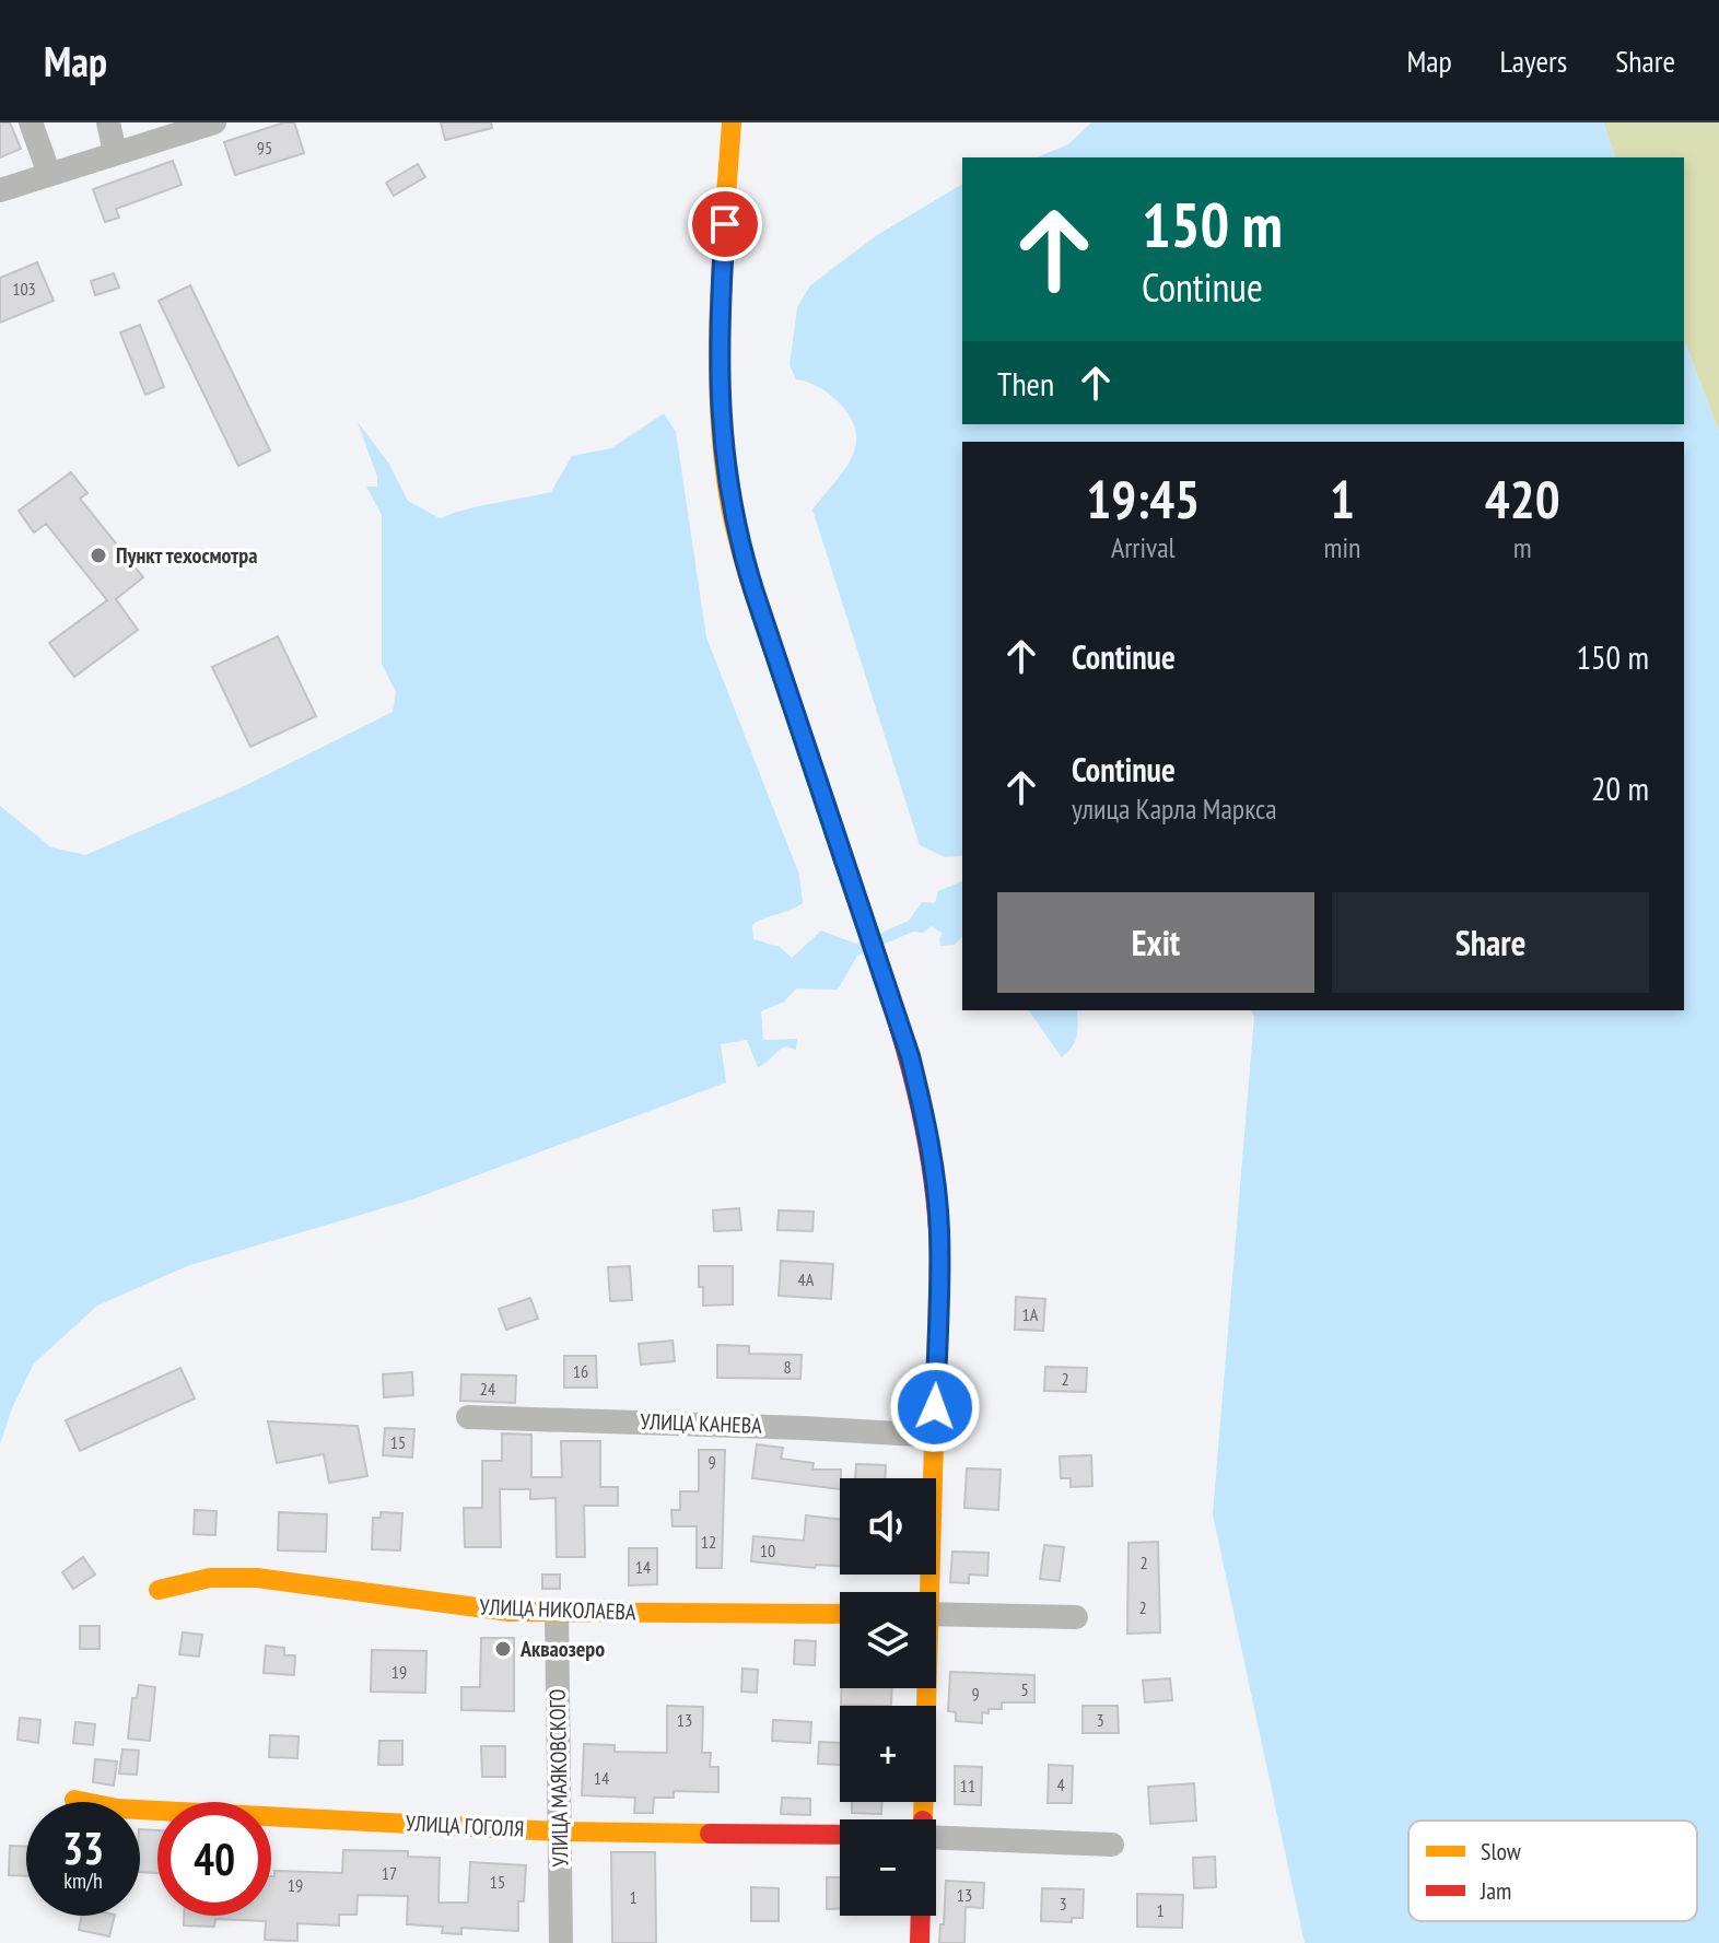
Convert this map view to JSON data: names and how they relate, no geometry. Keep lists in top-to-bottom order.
{
  "streets": {
    "street": [
      "УЛИЦА КАНЕВА",
      "УЛИЦА НИКОЛАЕВА",
      "УЛИЦА МАЯКОВСКОГО",
      "УЛИЦА ГОГОЛЯ"
    ]
  },
  "crossings": [
    ["УЛИЦА НИКОЛАЕВА", "УЛИЦА МАЯКОВСКОГО"],
    ["УЛИЦА МАЯКОВСКОГО", "УЛИЦА ГОГОЛЯ"]
  ],
  "places": ["Пункт техосмотра", "Акваозеро"],
  "house_numbers": [
    "95",
    "103",
    "4А",
    "1А",
    "8",
    "16",
    "2",
    "24",
    "15",
    "9",
    "12",
    "10",
    "2",
    "14",
    "2",
    "19",
    "5",
    "9",
    "13",
    "3",
    "14",
    "4",
    "11",
    "17",
    "15",
    "19",
    "13",
    "1",
    "3",
    "1"
  ],
  "legend": ["Slow", "Jam"],
  "page": {
    "header": "Map",
    "nav": ["Map", "Layers", "Share"],
    "turn": ["150 m", "Continue"],
    "then": "Then",
    "eta": [
      "19:45",
      "Arrival",
      "1",
      "min",
      "420",
      "m"
    ],
    "list": [
      {
        "name": "Continue",
        "value": "150 m"
      },
      {
        "name": "Continue",
        "note": "улица Карла Маркса",
        "value": "20 m"
      }
    ],
    "buttons": ["Exit", "Share"],
    "map_buttons": ["+", "−"],
    "speed": "33 km/h",
    "limit": "40"
  }
}
